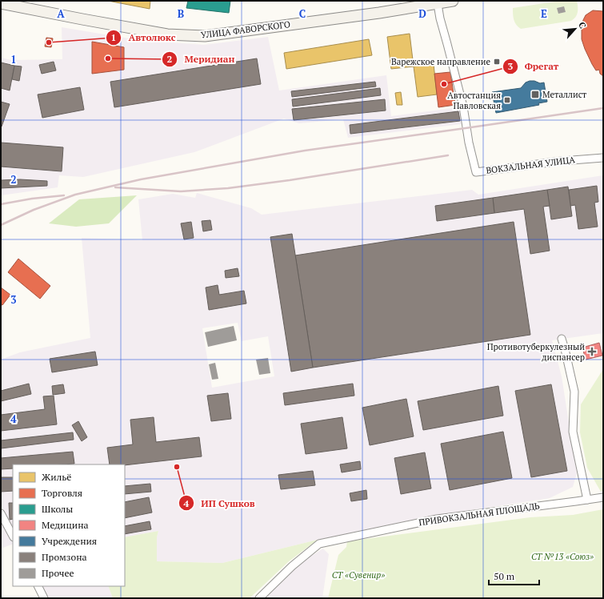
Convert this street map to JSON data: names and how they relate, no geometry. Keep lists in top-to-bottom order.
{
  "streets": {
    "street": ["УЛИЦА ФАВОРСКОГО", "ВОКЗАЛЬНАЯ УЛИЦА", "ПРИВОКЗАЛЬНАЯ ПЛОЩАДЬ"]
  },
  "crossings": [
    ["УЛИЦА ФАВОРСКОГО", "ВОКЗАЛЬНАЯ УЛИЦА"]
  ],
  "parks": ["СТ №13 «Союз»", "СТ «Сувенир»"],
  "places": {
    "other": [
      "Автолюкс",
      "Меридиан",
      "Фрегат",
      "ИП Сушков"
    ],
    "transit": ["Варежское направление", "Металлист", "Автостанция Павловская"],
    "health": ["Противотуберкулезный диспансер"]
  },
  "legend": [
    "Жильё",
    "Торговля",
    "Школы",
    "Медицина",
    "Учреждения",
    "Промзона",
    "Прочее"
  ],
  "scale_bar": "50 m",
  "north": "top right",
  "grid": {
    "columns": [
      "A",
      "B",
      "C",
      "D",
      "E"
    ],
    "rows": [
      "1",
      "2",
      "3",
      "4"
    ]
  }
}
